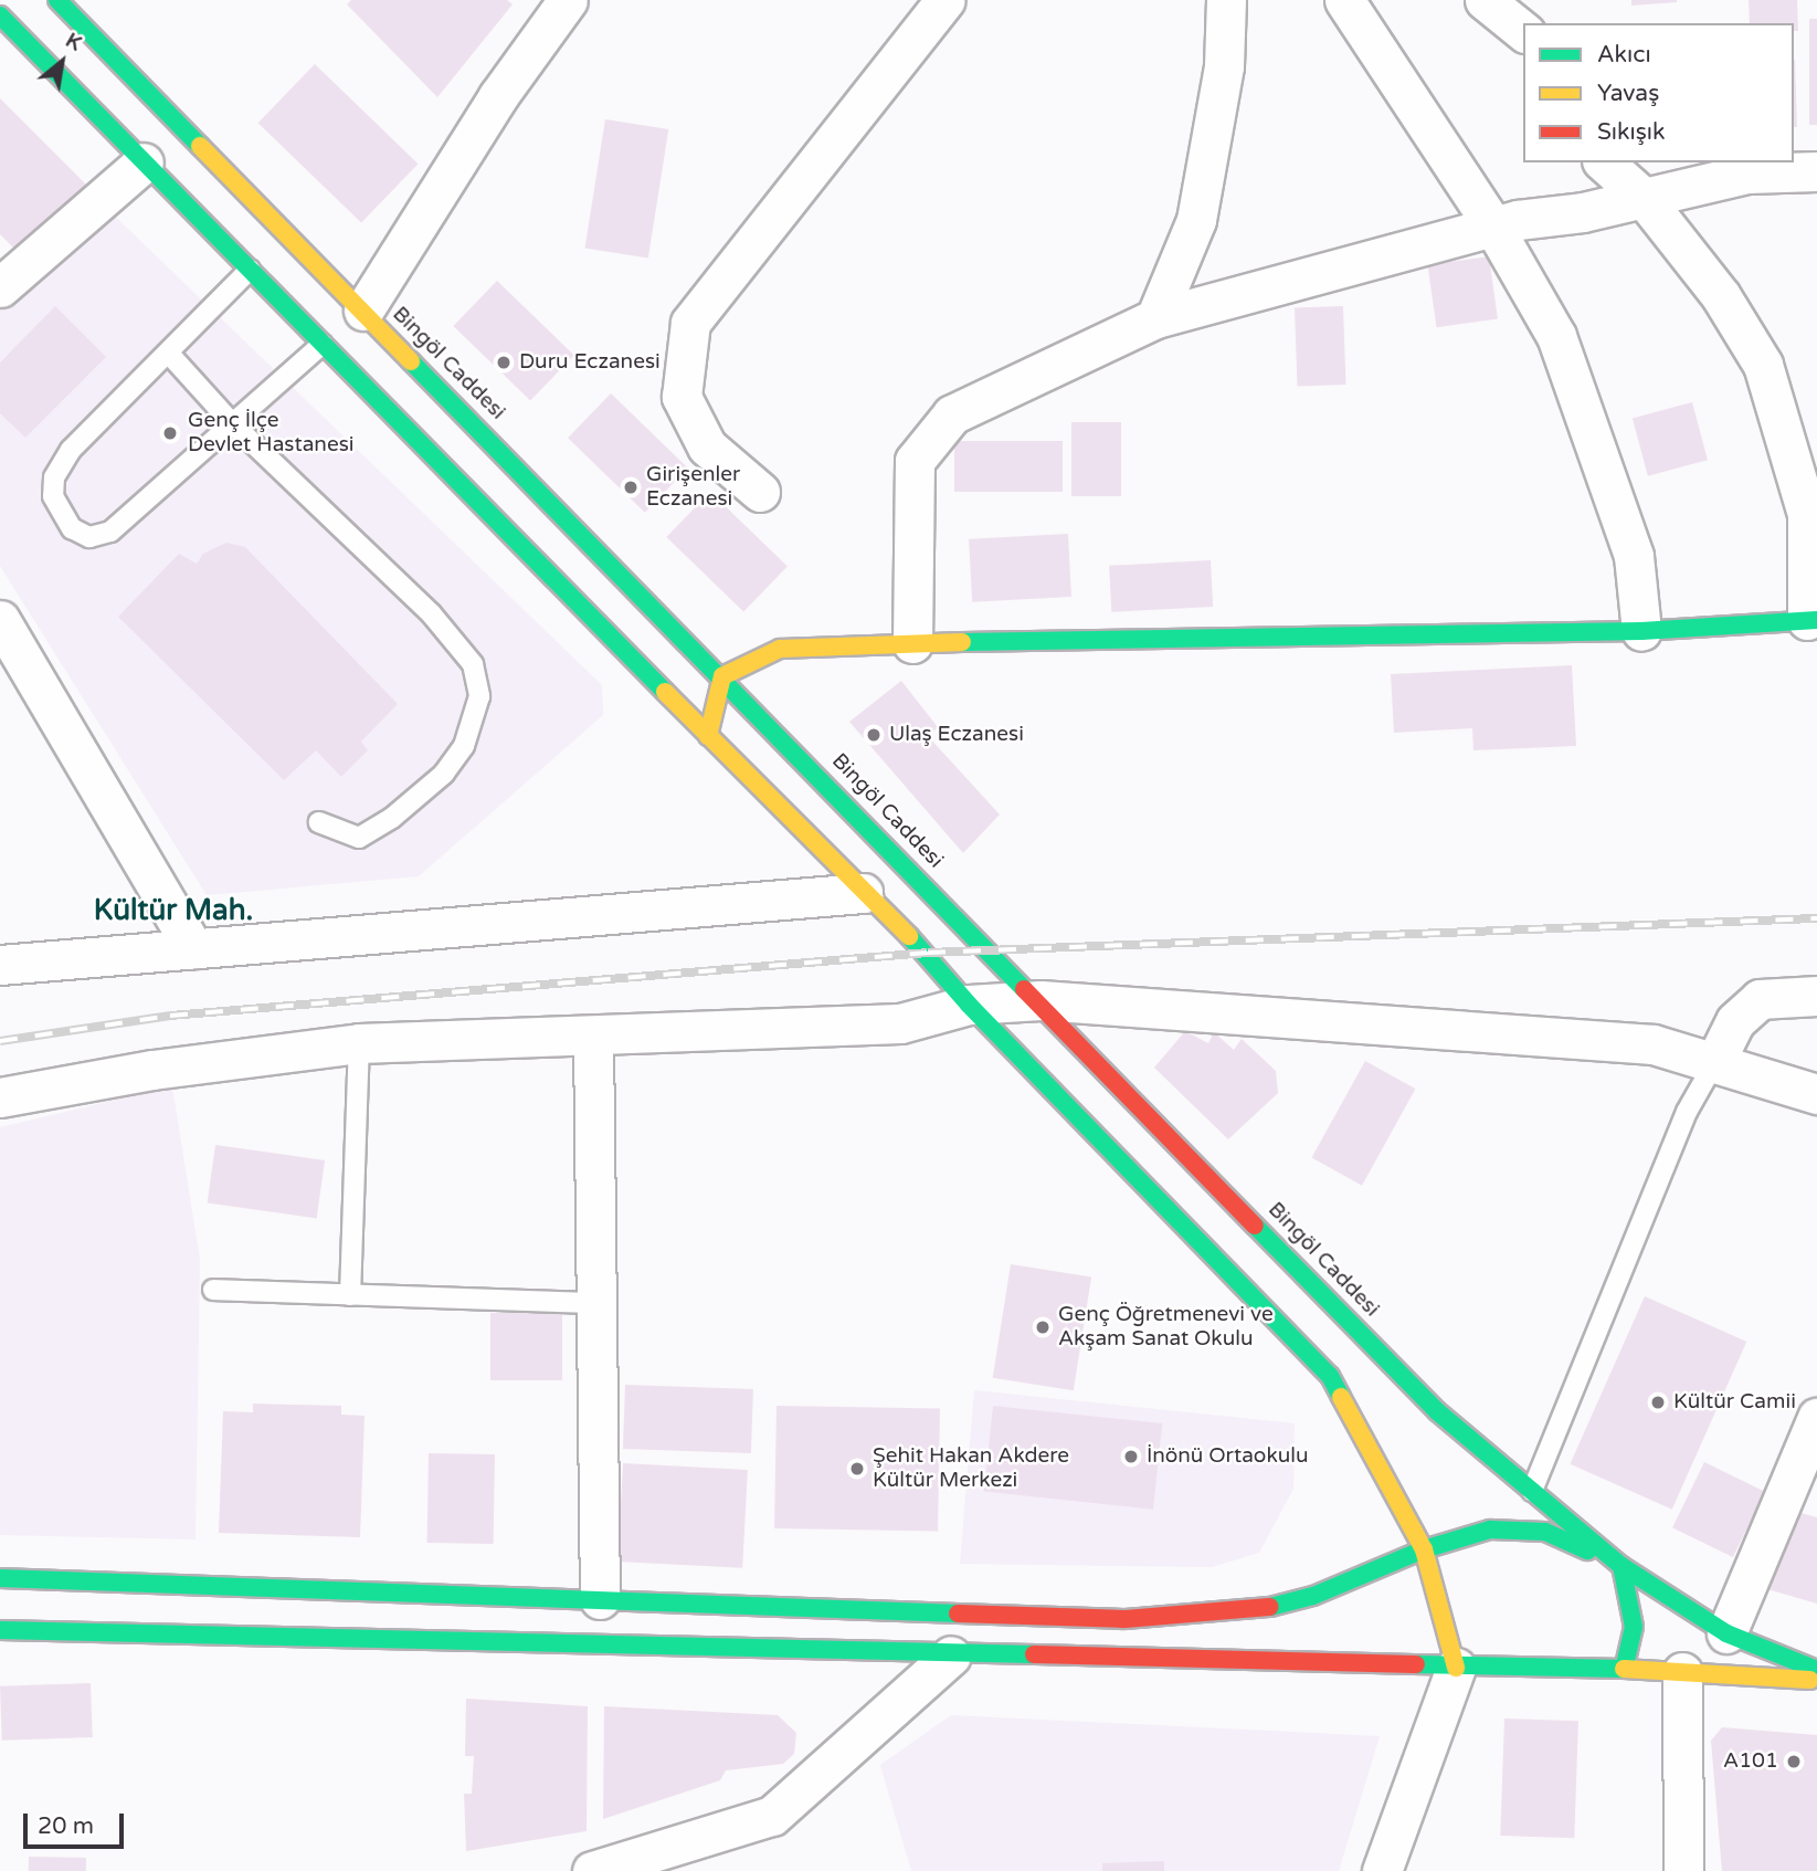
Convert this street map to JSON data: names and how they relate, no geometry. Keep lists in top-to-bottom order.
{
  "streets": {
    "main road": ["Bingöl Caddesi"]
  },
  "districts": ["Kültür Mah."],
  "places": [
    "Duru Eczanesi",
    "Genç İlçe Devlet Hastanesi",
    "Girişenler Eczanesi",
    "Ulaş Eczanesi",
    "Genç Öğretmenevi ve Akşam Sanat Okulu",
    "Kültür Camii",
    "İnönü Ortaokulu",
    "Şehit Hakan Akdere Kültür Merkezi",
    "A101"
  ],
  "legend": ["Akıcı", "Yavaş", "Sıkışık"],
  "scale_bar": "20 m",
  "north": "top right"
}
